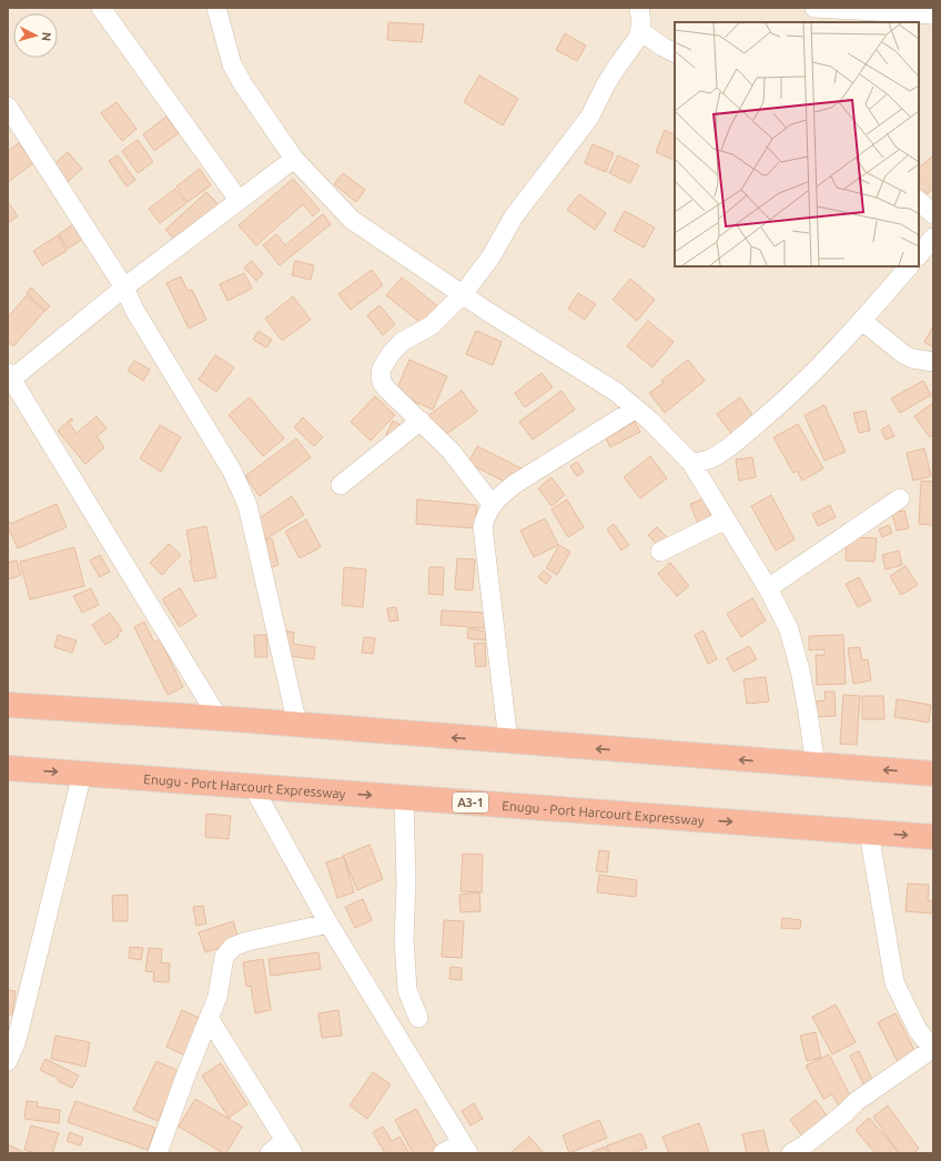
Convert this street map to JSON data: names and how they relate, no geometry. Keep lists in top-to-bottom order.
{
  "streets": {
    "highway": ["Enugu - Port Harcourt Expressway", "A3-1"]
  },
  "north": "right"
}
